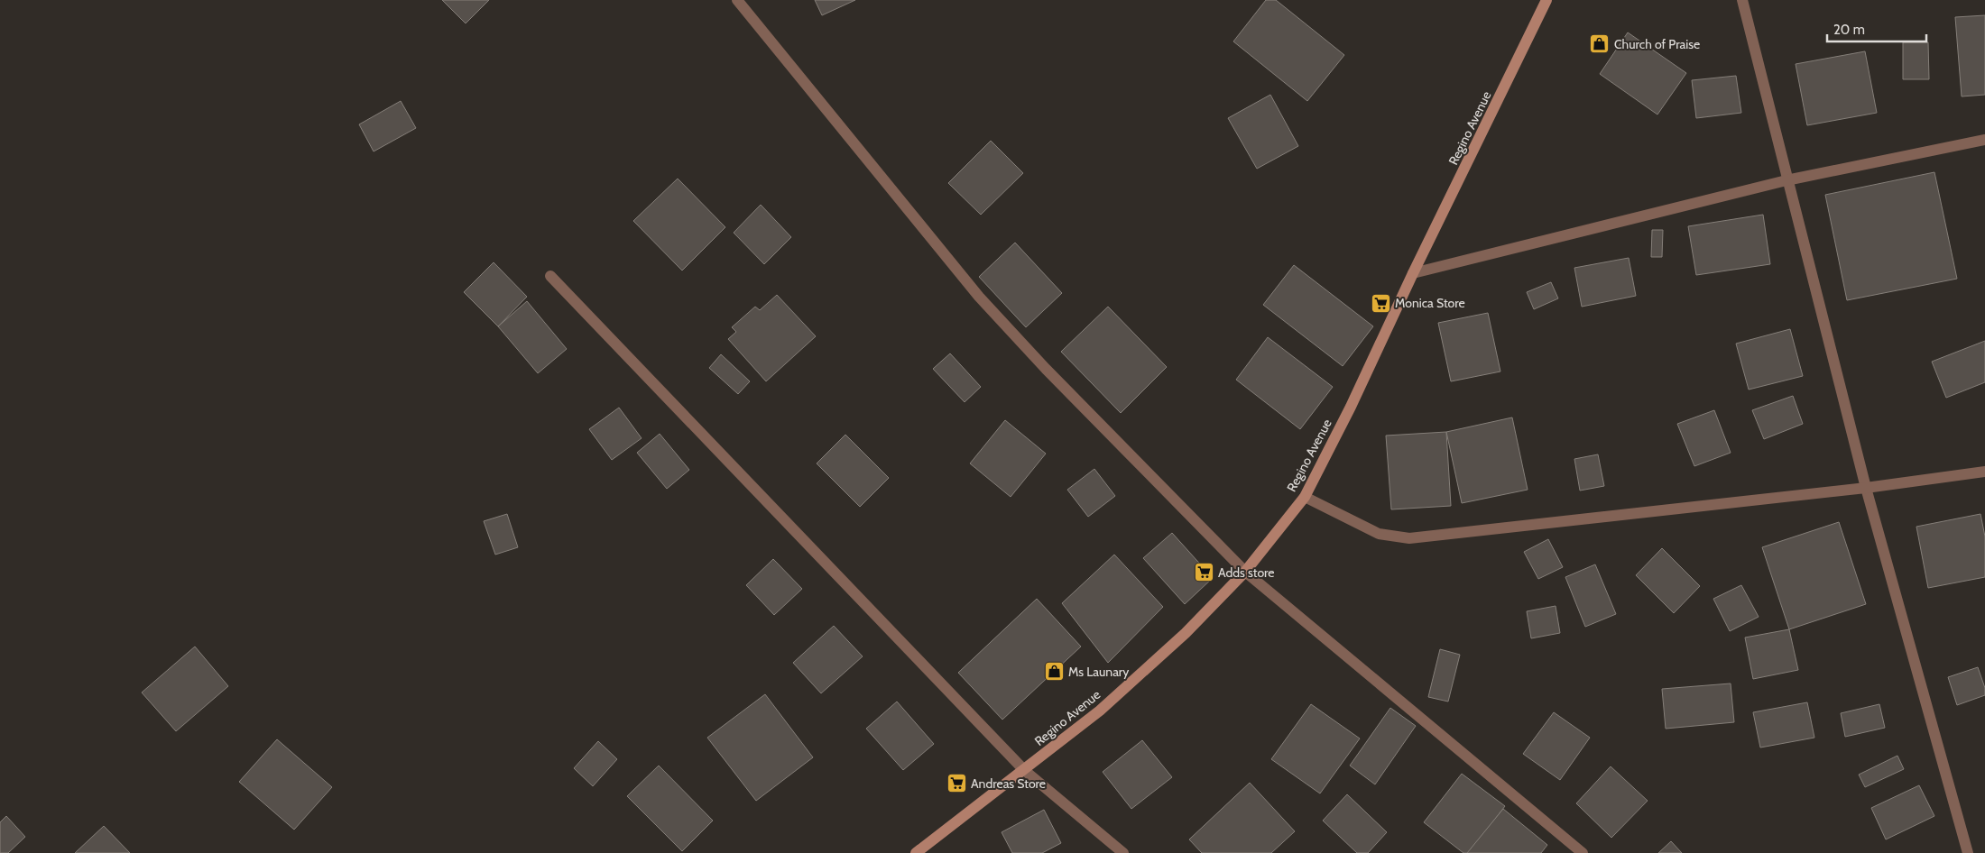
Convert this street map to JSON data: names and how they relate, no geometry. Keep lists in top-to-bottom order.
{
  "streets": {
    "street": ["Regino Avenue"]
  },
  "places": {
    "shop": ["Church of Praise", "Ms Launary"],
    "supermarket": ["Monica Store", "Adds store", "Andreas Store"]
  },
  "scale_bar": "20 m"
}
